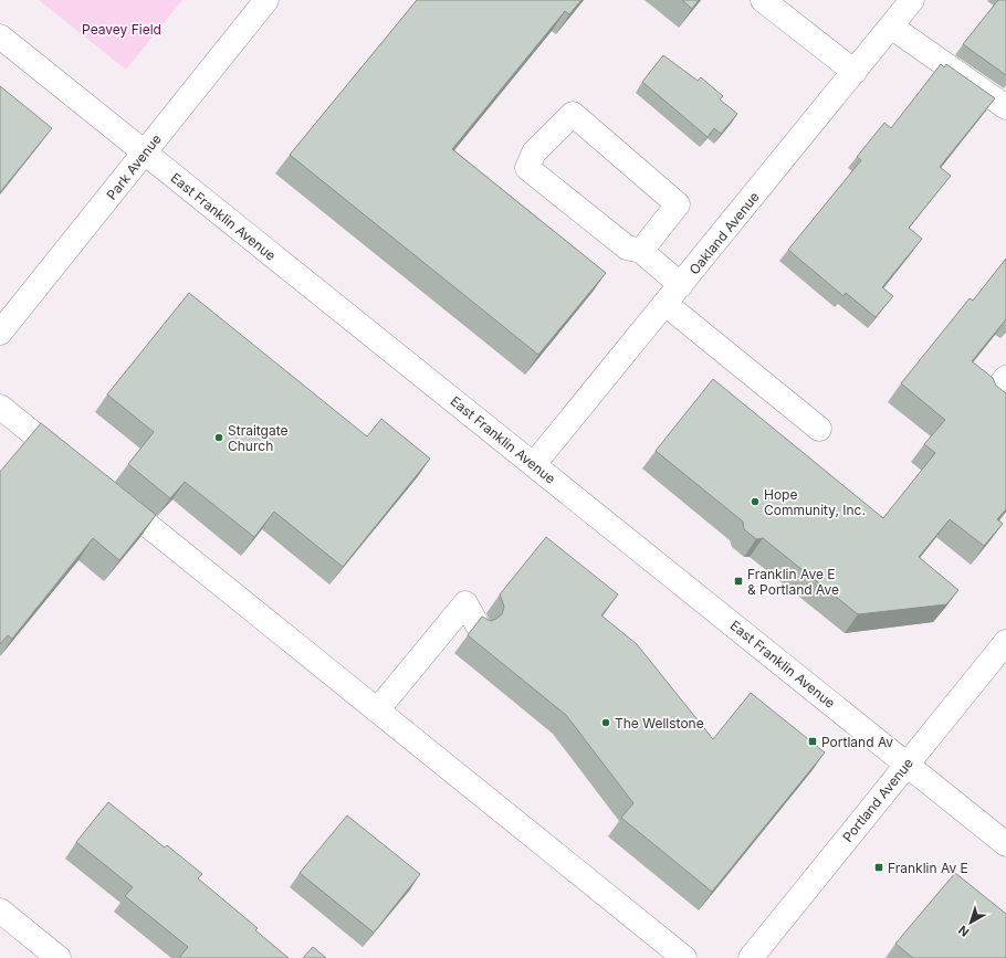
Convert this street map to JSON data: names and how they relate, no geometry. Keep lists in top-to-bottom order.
{
  "streets": {
    "street": [
      "Park Avenue",
      "East Franklin Avenue",
      "Oakland Avenue",
      "Portland Avenue"
    ]
  },
  "crossings": [
    ["Park Avenue", "East Franklin Avenue"],
    ["East Franklin Avenue", "Oakland Avenue"],
    ["East Franklin Avenue", "Portland Avenue"]
  ],
  "parks": ["Peavey Field"],
  "places": {
    "other": ["Straitgate Church", "Hope Community, Inc.", "The Wellstone"],
    "transit": ["Franklin Ave E & Portland Ave", "Portland Av", "Franklin Av E"]
  },
  "north": "bottom left"
}
